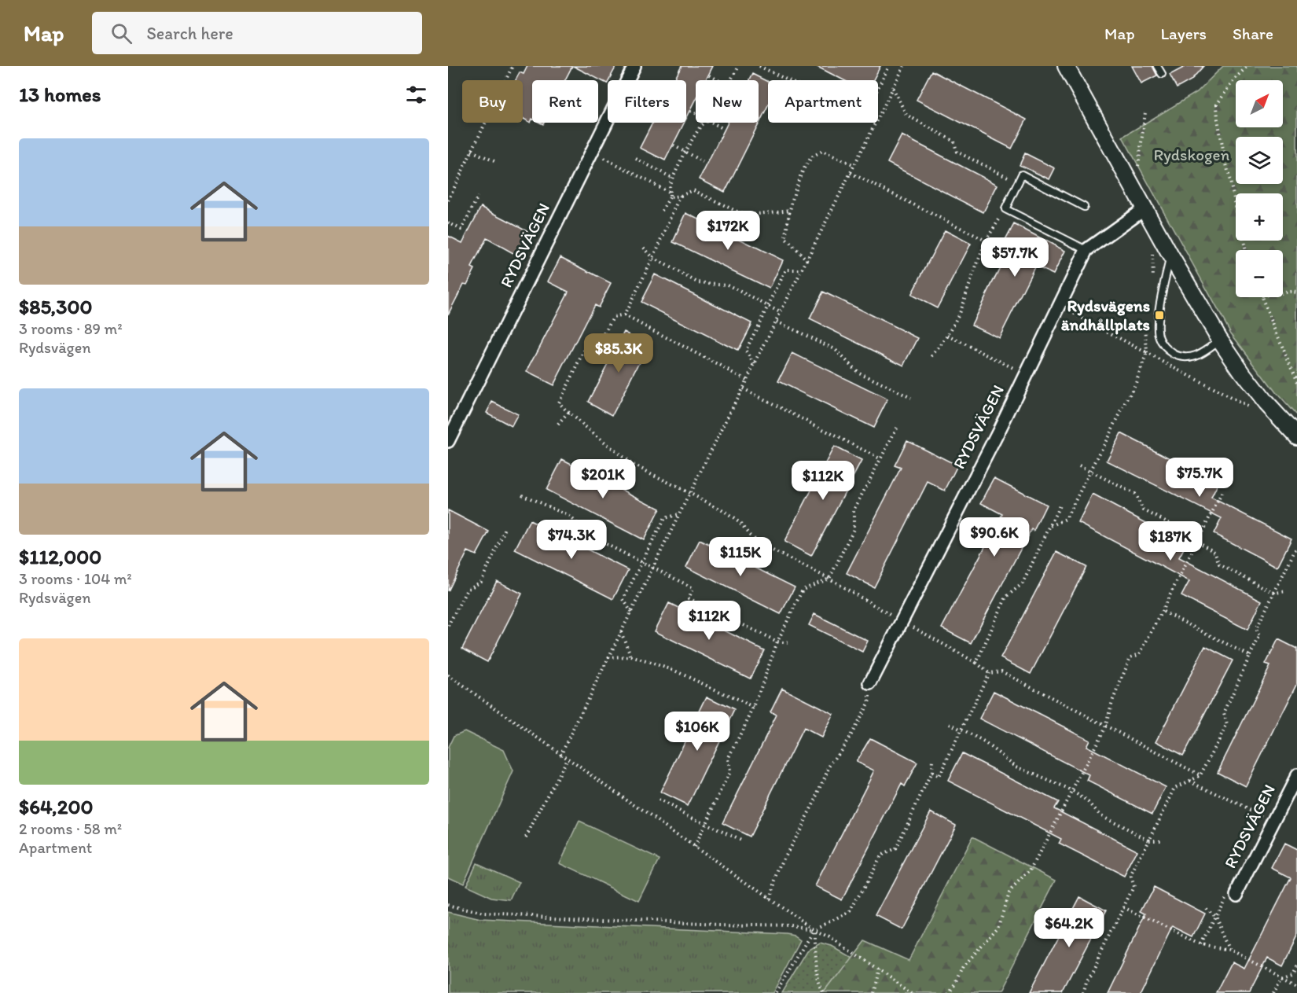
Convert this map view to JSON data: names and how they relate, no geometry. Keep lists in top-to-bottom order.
{
  "streets": {
    "street": ["RYDSVÄGEN"]
  },
  "parks": ["Rydskogen"],
  "places": {
    "transit": ["Rydsvägens ändhållplats"]
  },
  "north": "top right",
  "page": {
    "header": "Map",
    "search": "Search here",
    "nav": ["Map", "Layers", "Share"],
    "heading": "13 homes",
    "map_buttons": ["+", "−"],
    "chip": [
      "Buy",
      "Rent",
      "Filters",
      "New",
      "Apartment"
    ],
    "list": [
      {
        "name": "$85,300",
        "note": "3 rooms · 89 m² · Rydsvägen"
      },
      {
        "name": "$112,000",
        "note": "3 rooms · 104 m² · Rydsvägen"
      },
      {
        "name": "$64,200",
        "note": "2 rooms · 58 m² · Apartment"
      }
    ],
    "price": [
      "$172K",
      "$57.7K",
      "$85.3K",
      "$75.7K",
      "$201K",
      "$112K",
      "$90.6K",
      "$74.3K",
      "$187K",
      "$115K",
      "$112K",
      "$106K",
      "$64.2K"
    ]
  }
}
